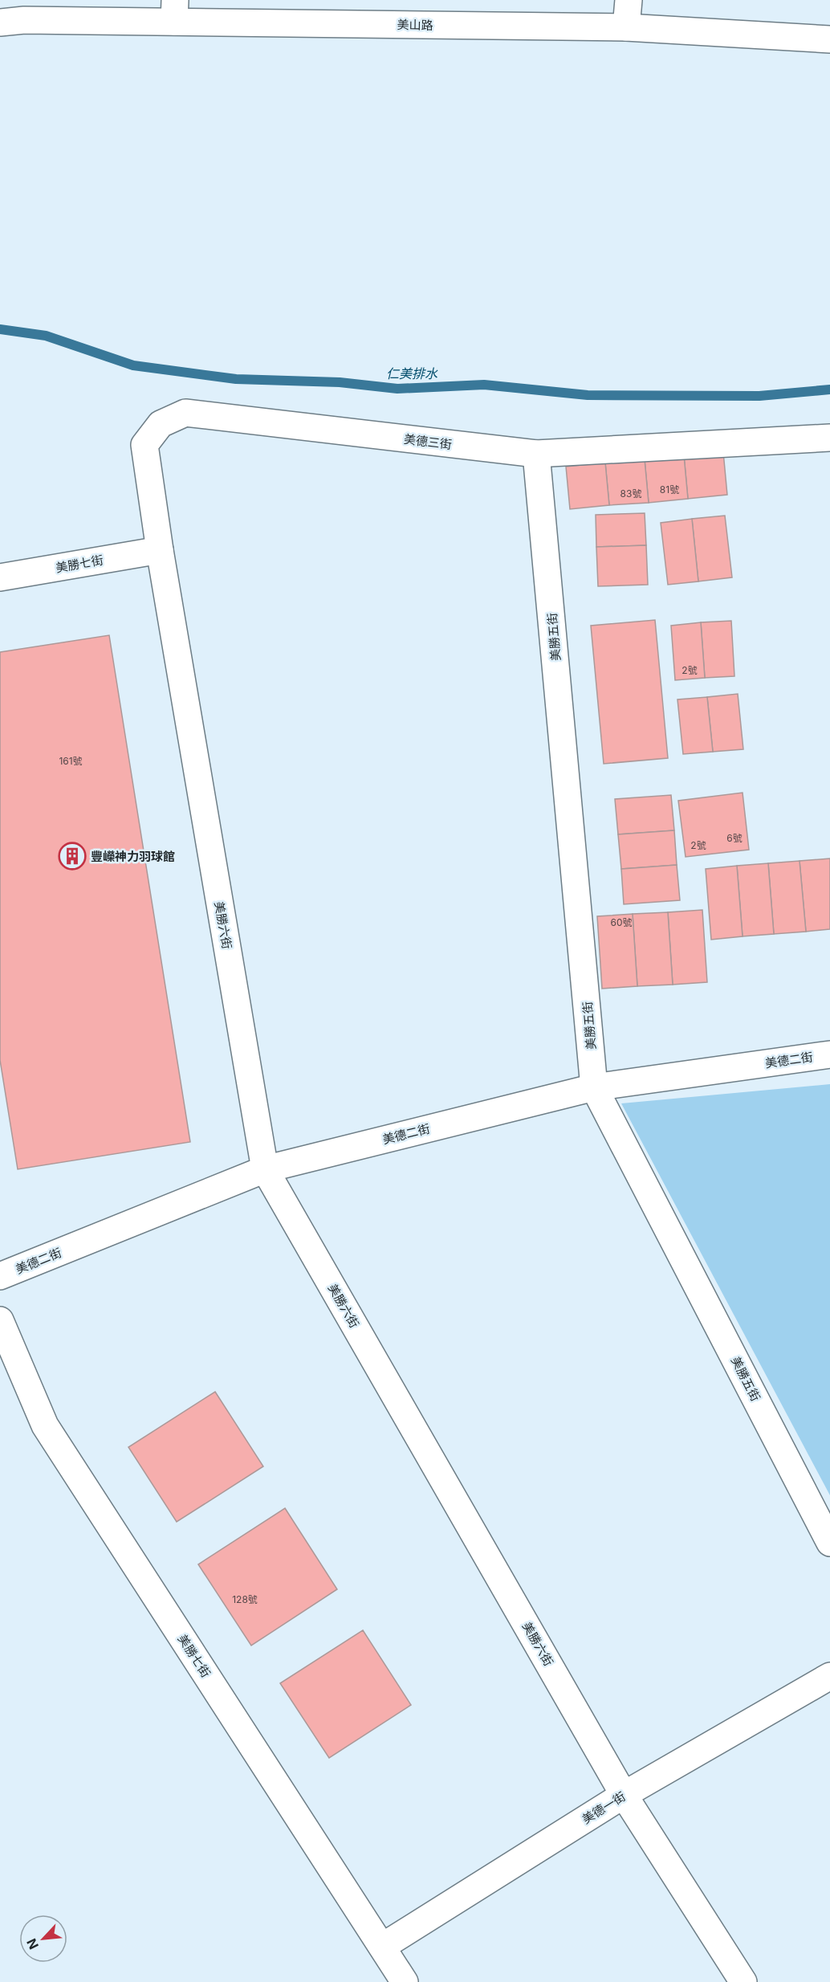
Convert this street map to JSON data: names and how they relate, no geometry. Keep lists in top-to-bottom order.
{
  "streets": {
    "street": [
      "美山路",
      "美德三街",
      "美勝七街",
      "美勝五街",
      "美勝六街",
      "美德二街",
      "美德一街"
    ]
  },
  "crossings": [
    ["美德三街", "美勝七街"],
    ["美德三街", "美勝五街"],
    ["美德三街", "美勝六街"],
    ["美勝七街", "美勝六街"],
    ["美勝七街", "美德一街"],
    ["美勝五街", "美德二街"],
    ["美勝六街", "美德二街"],
    ["美勝六街", "美德一街"]
  ],
  "water": ["仁美排水"],
  "places": {
    "building": ["豐嶸神力羽球館"]
  },
  "house_numbers": [
    "81號",
    "83號",
    "2號",
    "161號",
    "6號",
    "2號",
    "60號",
    "128號"
  ],
  "north": "bottom left"
}
